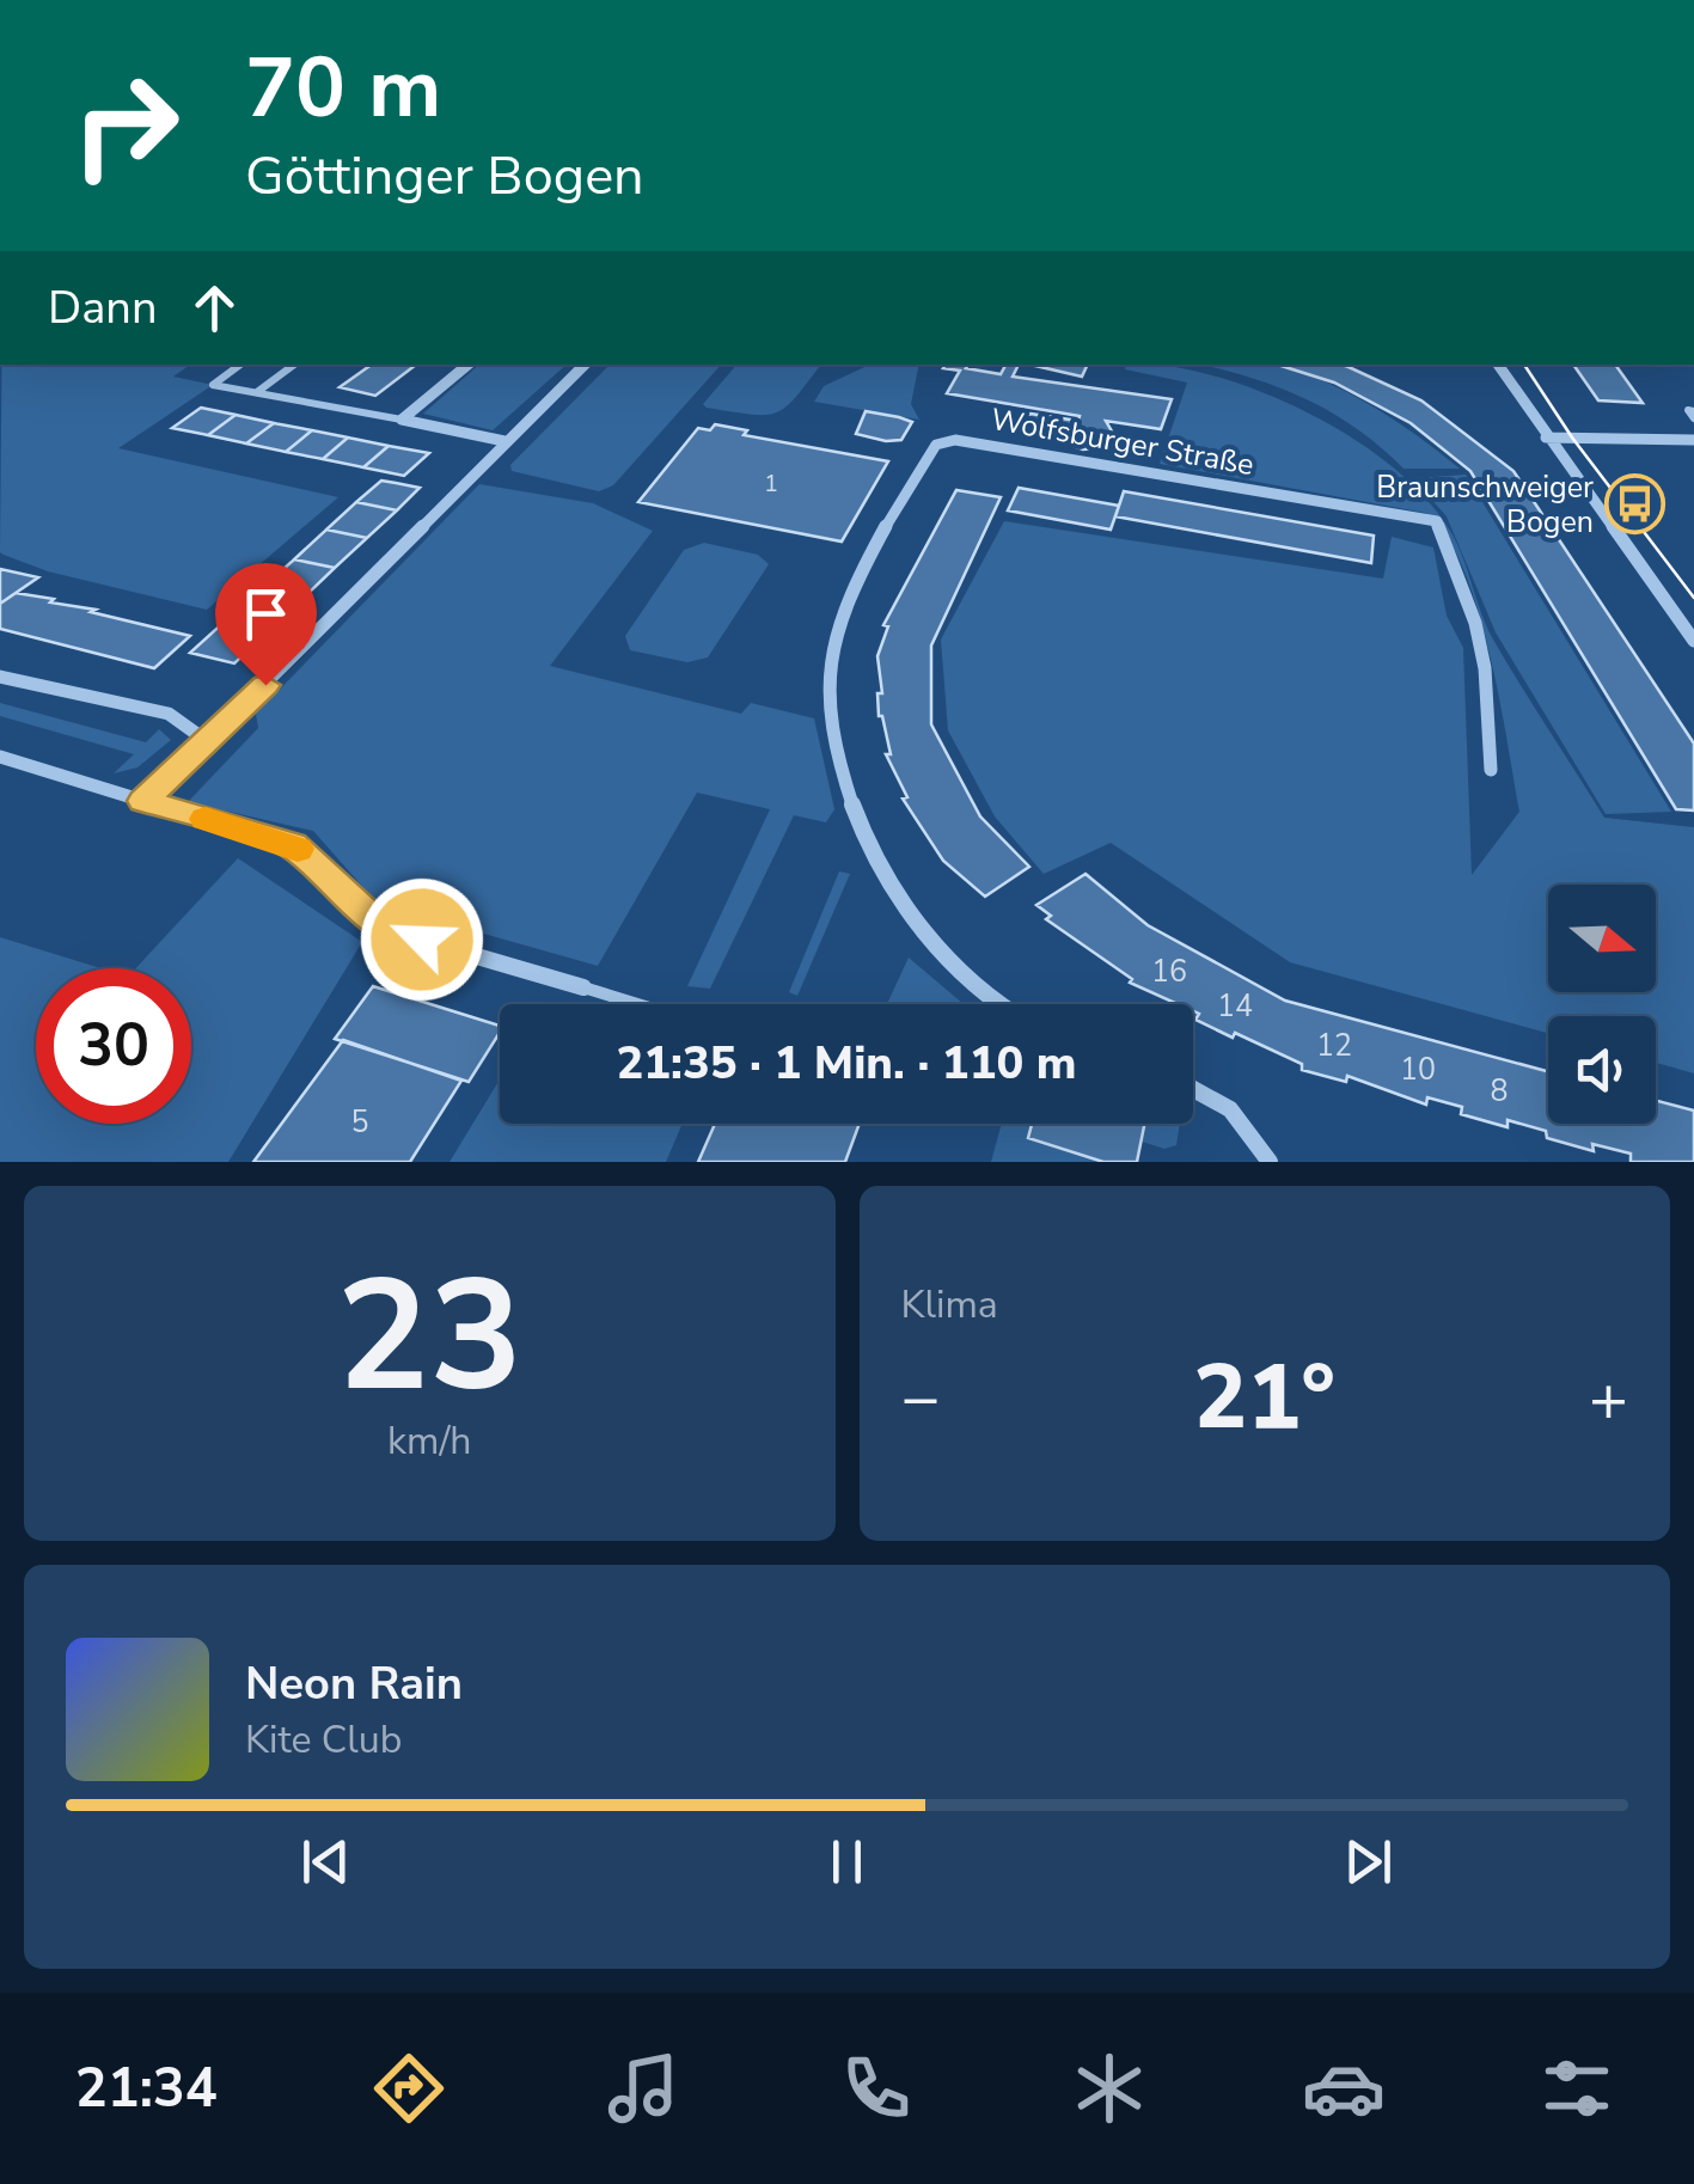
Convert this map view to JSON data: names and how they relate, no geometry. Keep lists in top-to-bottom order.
{
  "streets": {
    "street": ["Wolfsburger Straße"]
  },
  "places": {
    "bus stop": ["Braunschweiger Bogen"]
  },
  "house_numbers": [
    "1",
    "16",
    "14",
    "12",
    "10",
    "8",
    "5"
  ],
  "north": "right",
  "page": {
    "turn": ["70 m", "Göttinger Bogen"],
    "then": "Dann",
    "limit": "30",
    "trip": "21:35 · 1 Min. · 110 m",
    "tile": [
      ["23", "km/h"],
      "Klima"
    ],
    "heat": ["−", "21°", "+"],
    "song": ["Neon Rain", "Kite Club"],
    "tabs": "21:34"
  }
}
